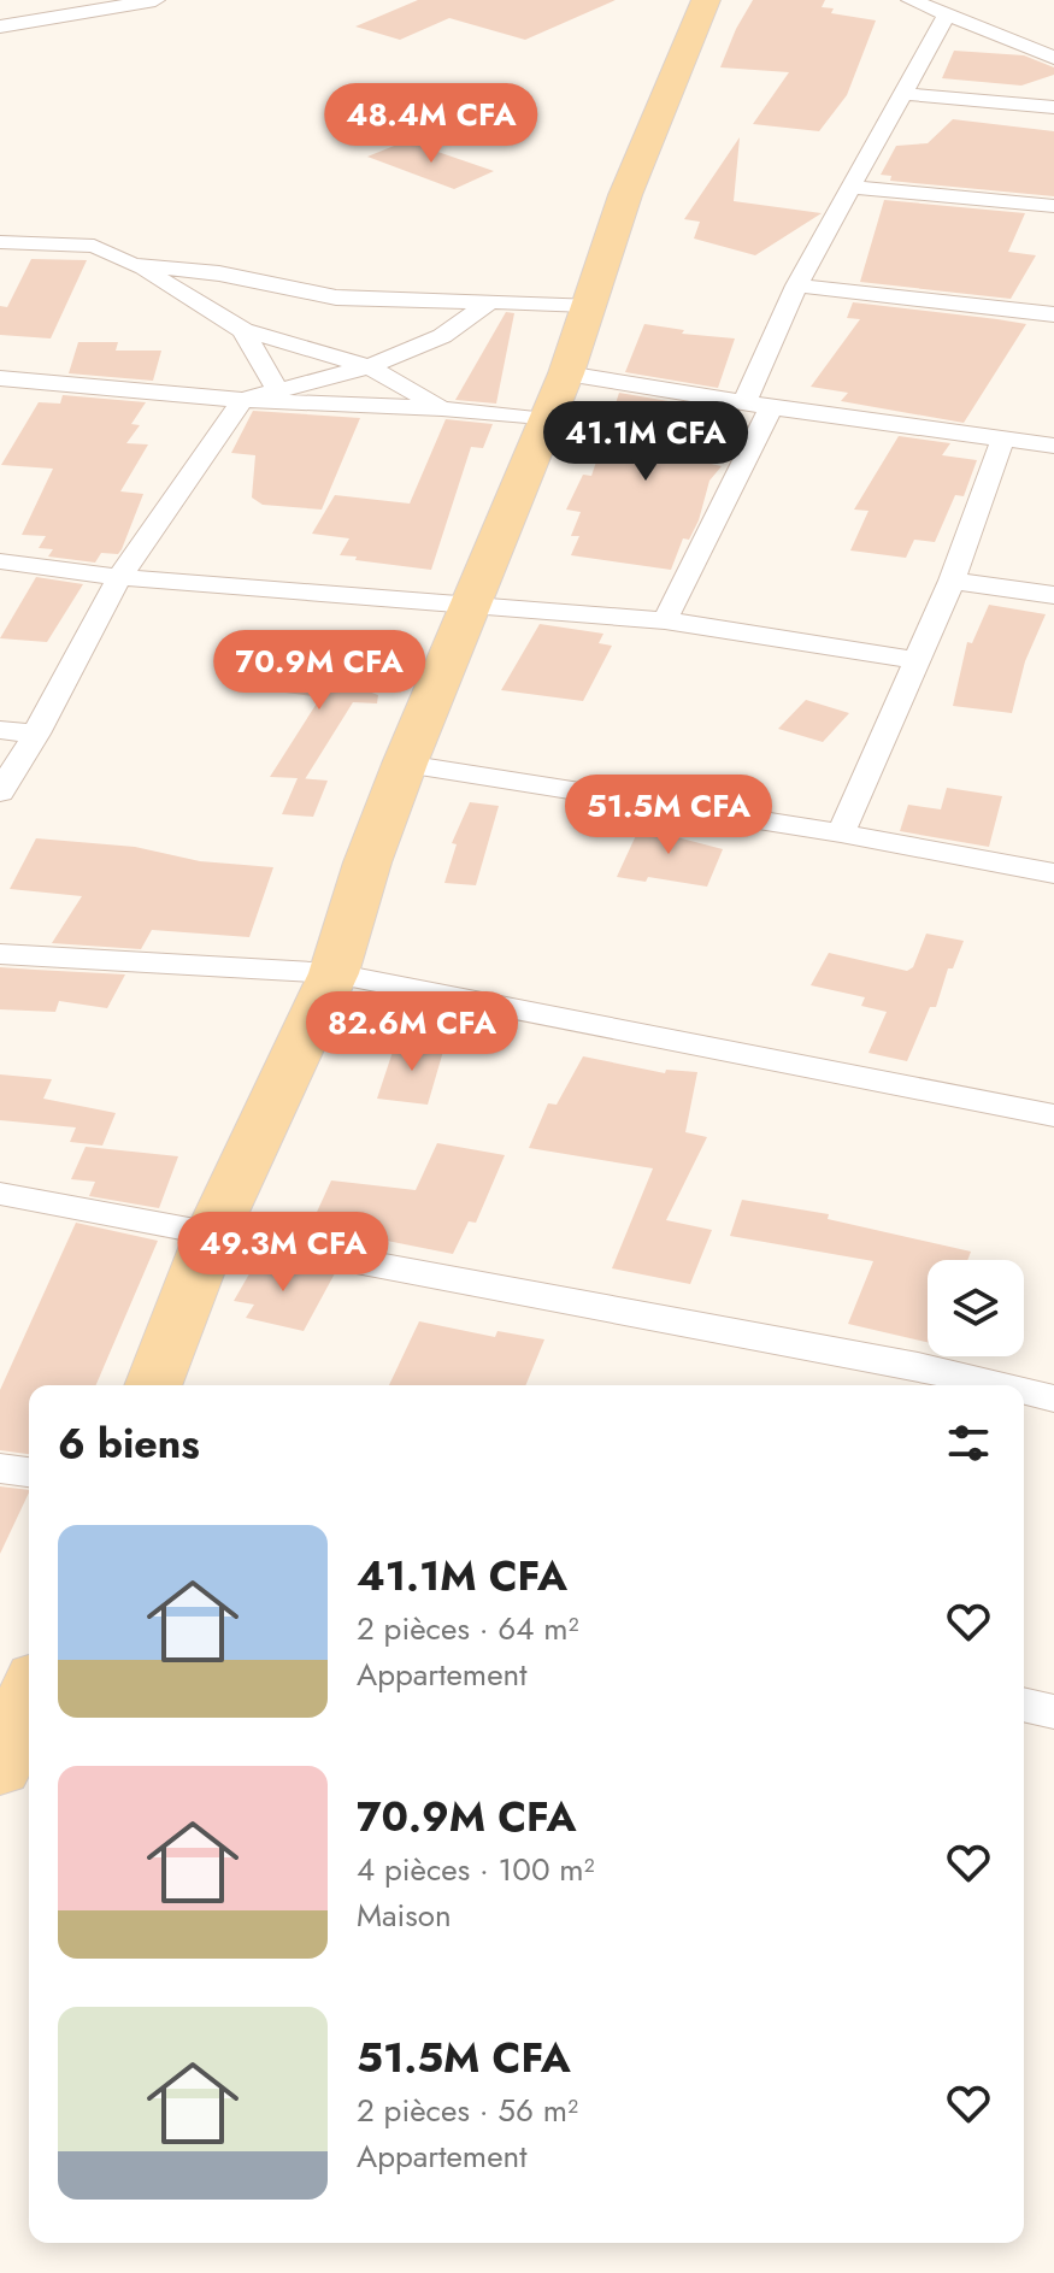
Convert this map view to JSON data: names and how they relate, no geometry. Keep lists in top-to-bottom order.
{
  "page": {
    "price": [
      "48.4M CFA",
      "41.1M CFA",
      "70.9M CFA",
      "51.5M CFA",
      "82.6M CFA",
      "49.3M CFA"
    ],
    "heading": "6 biens",
    "list": [
      {
        "name": "41.1M CFA",
        "note": "2 pièces · 64 m² · Appartement"
      },
      {
        "name": "70.9M CFA",
        "note": "4 pièces · 100 m² · Maison"
      },
      {
        "name": "51.5M CFA",
        "note": "2 pièces · 56 m² · Appartement"
      }
    ]
  }
}
